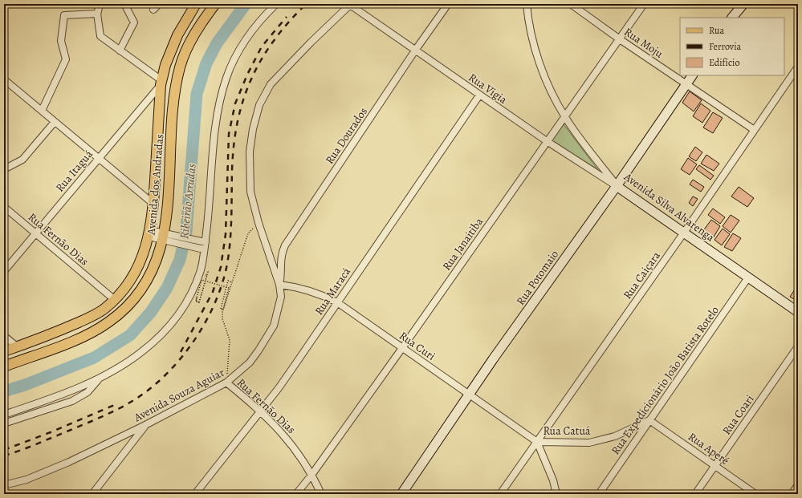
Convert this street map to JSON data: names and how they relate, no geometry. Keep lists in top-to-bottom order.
{
  "streets": {
    "main road": ["Avenida dos Andradas"],
    "street": [
      "Rua Moju",
      "Rua Vigia",
      "Rua Dourados",
      "Rua Itaguá",
      "Avenida Silva Alvarenga",
      "Rua Fernão Dias",
      "Rua Janaitiba",
      "Rua Caiçara",
      "Rua Potomaio",
      "Rua Maracá",
      "Rua Curi",
      "Rua Expedicionário João Batista Rotelo",
      "Avenida Souza Aguiar",
      "Rua Coari",
      "Rua Catuá",
      "Rua Aperé"
    ]
  },
  "crossings": [
    ["Rua Moju", "Rua Janaitiba"],
    ["Rua Moju", "Rua Caiçara"],
    ["Rua Moju", "Rua Potomaio"],
    ["Rua Vigia", "Rua Dourados"],
    ["Rua Vigia", "Avenida Silva Alvarenga"],
    ["Rua Vigia", "Rua Janaitiba"],
    ["Rua Vigia", "Rua Potomaio"],
    ["Rua Vigia", "Rua Maracá"],
    ["Rua Vigia", "Avenida Souza Aguiar"],
    ["Rua Dourados", "Rua Curi"],
    ["Rua Dourados", "Avenida Souza Aguiar"],
    ["Rua Itaguá", "Avenida dos Andradas"],
    ["Rua Itaguá", "Rua Fernão Dias"],
    ["Avenida dos Andradas", "Rua Fernão Dias"],
    ["Avenida Silva Alvarenga", "Rua Janaitiba"],
    ["Avenida Silva Alvarenga", "Rua Caiçara"],
    ["Avenida Silva Alvarenga", "Rua Potomaio"],
    ["Avenida Silva Alvarenga", "Rua Expedicionário João Batista Rotelo"],
    ["Rua Fernão Dias", "Rua Janaitiba"],
    ["Rua Fernão Dias", "Rua Maracá"],
    ["Rua Fernão Dias", "Avenida Souza Aguiar"],
    ["Rua Janaitiba", "Rua Curi"],
    ["Rua Caiçara", "Rua Curi"],
    ["Rua Caiçara", "Rua Catuá"],
    ["Rua Potomaio", "Rua Curi"],
    ["Rua Maracá", "Rua Curi"],
    ["Rua Curi", "Avenida Souza Aguiar"],
    ["Rua Curi", "Rua Catuá"],
    ["Rua Expedicionário João Batista Rotelo", "Rua Catuá"],
    ["Rua Expedicionário João Batista Rotelo", "Rua Aperé"],
    ["Rua Coari", "Rua Aperé"],
    ["Rua Catuá", "Rua Aperé"]
  ],
  "water": ["Ribeirão Arrudas"],
  "legend": ["Rua", "Ferrovia", "Edifício"]
}
